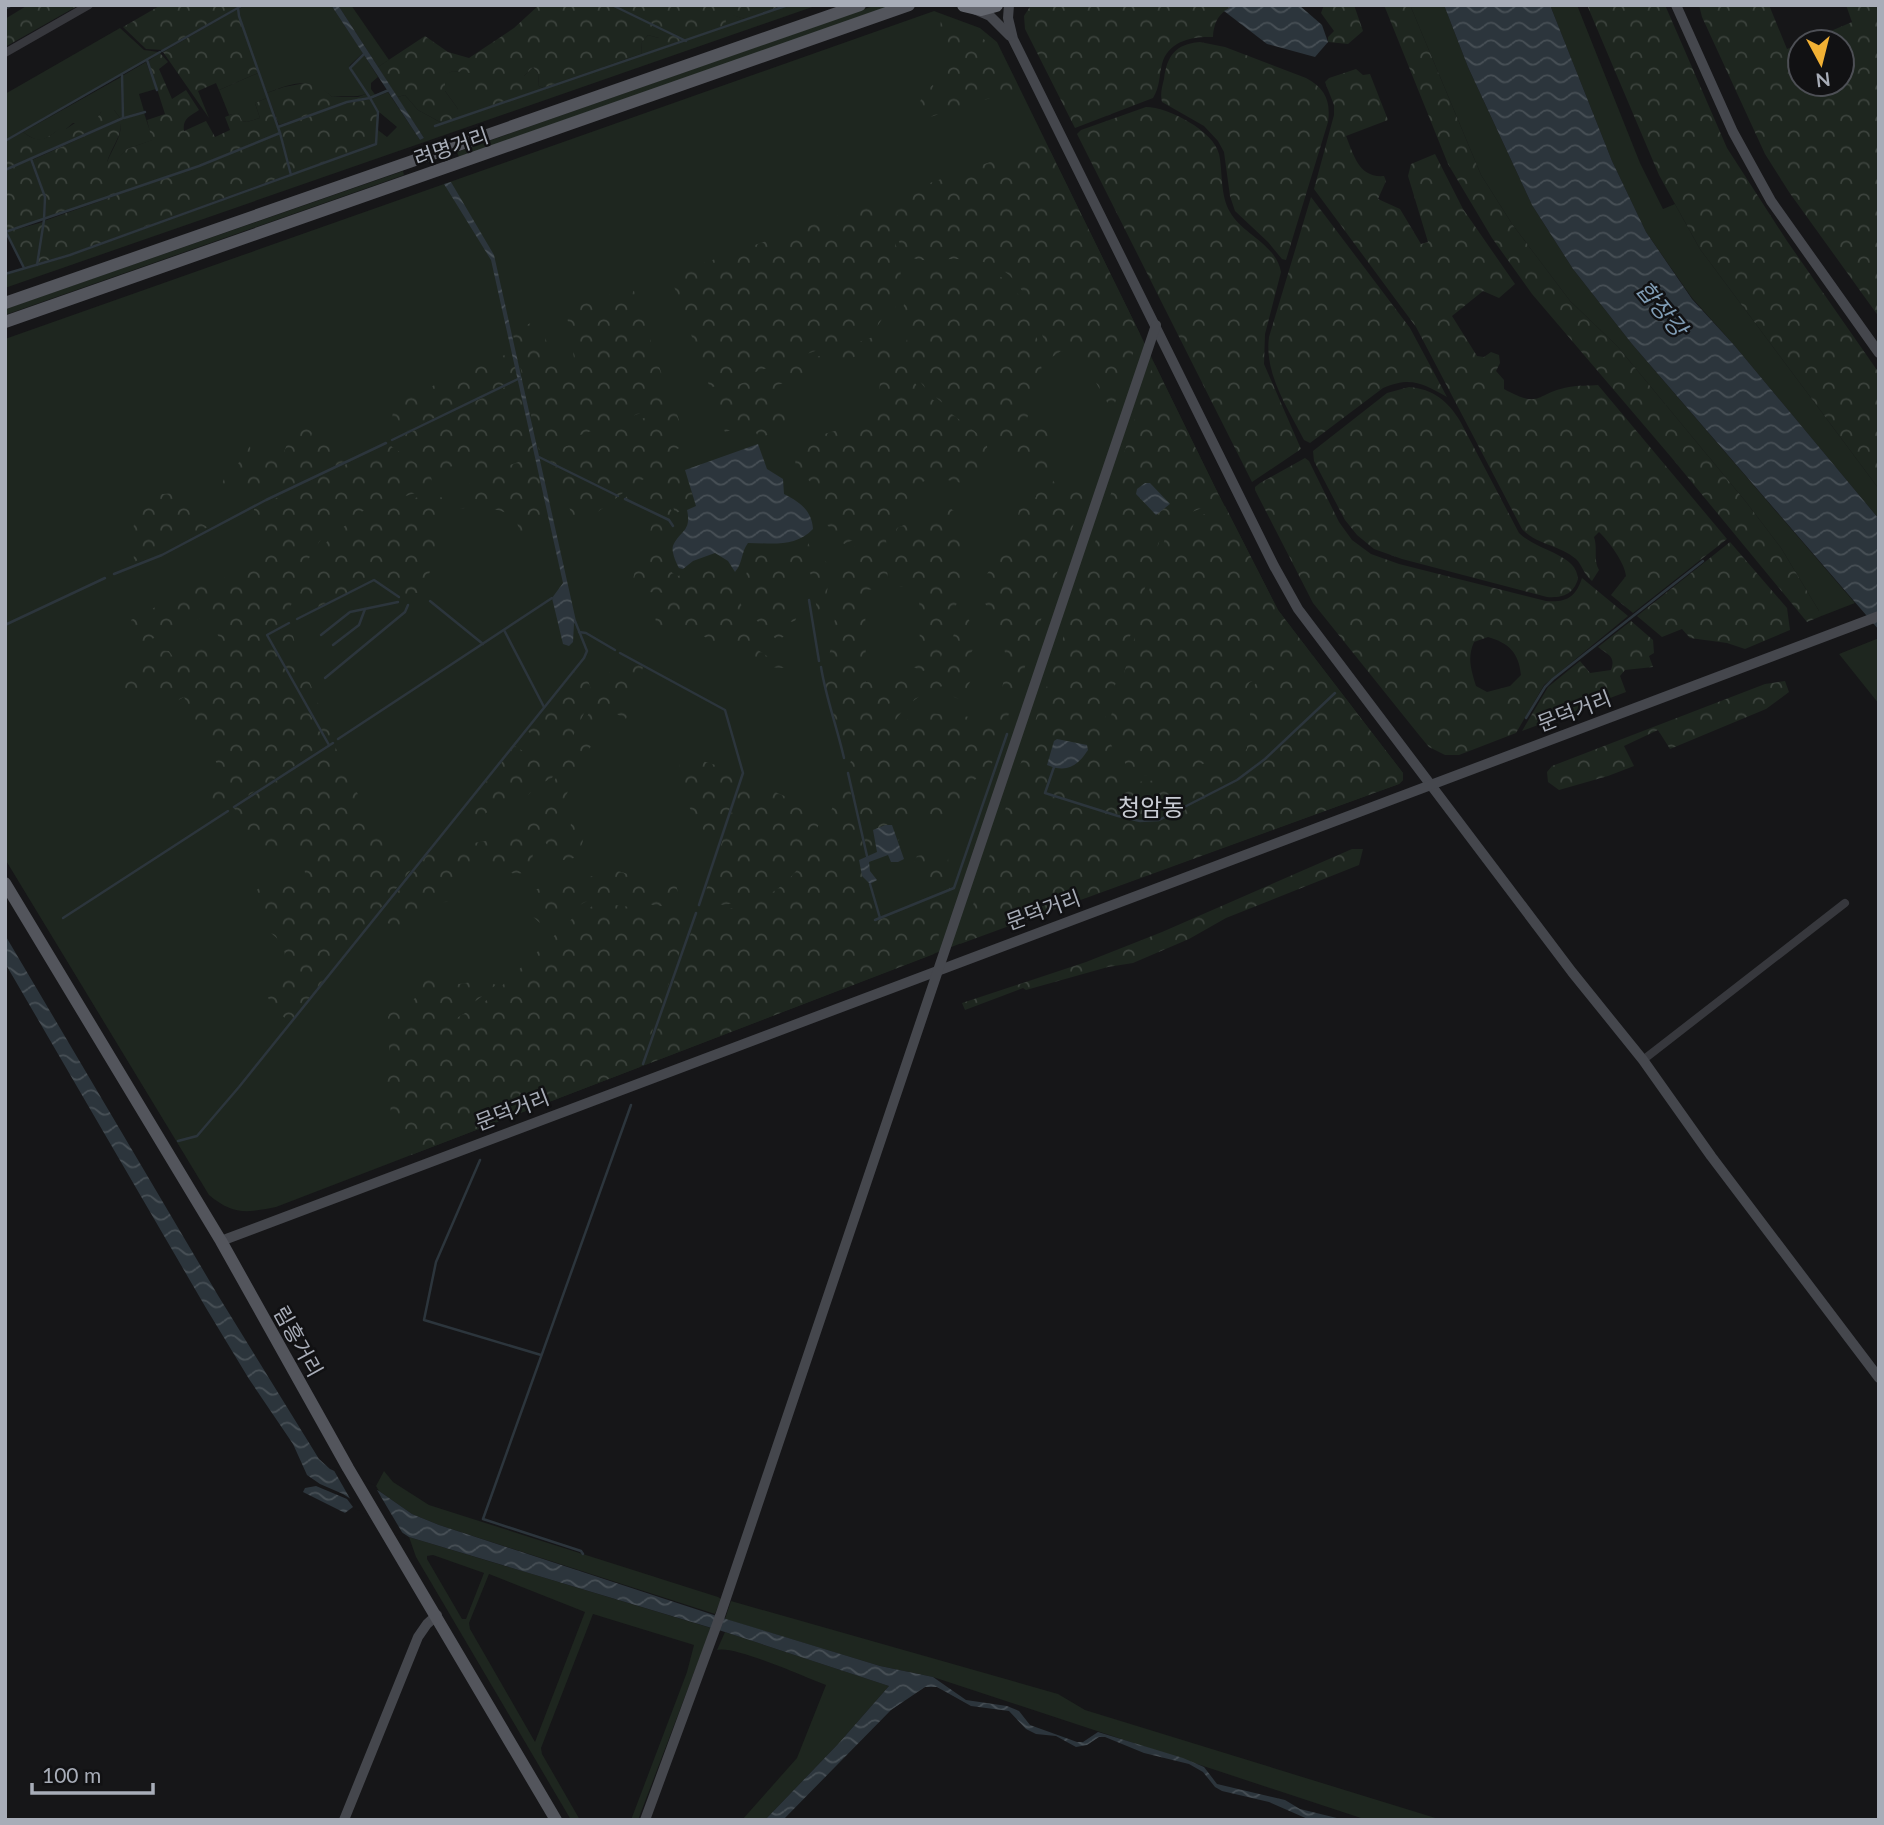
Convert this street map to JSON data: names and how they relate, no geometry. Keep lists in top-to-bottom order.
{
  "streets": {
    "main road": ["려명거리", "림흥거리"],
    "street": ["문덕거리"]
  },
  "crossings": [
    ["문덕거리", "림흥거리"]
  ],
  "districts": ["청암동"],
  "water": ["합장강"],
  "scale_bar": "100 m",
  "north": "bottom"
}
